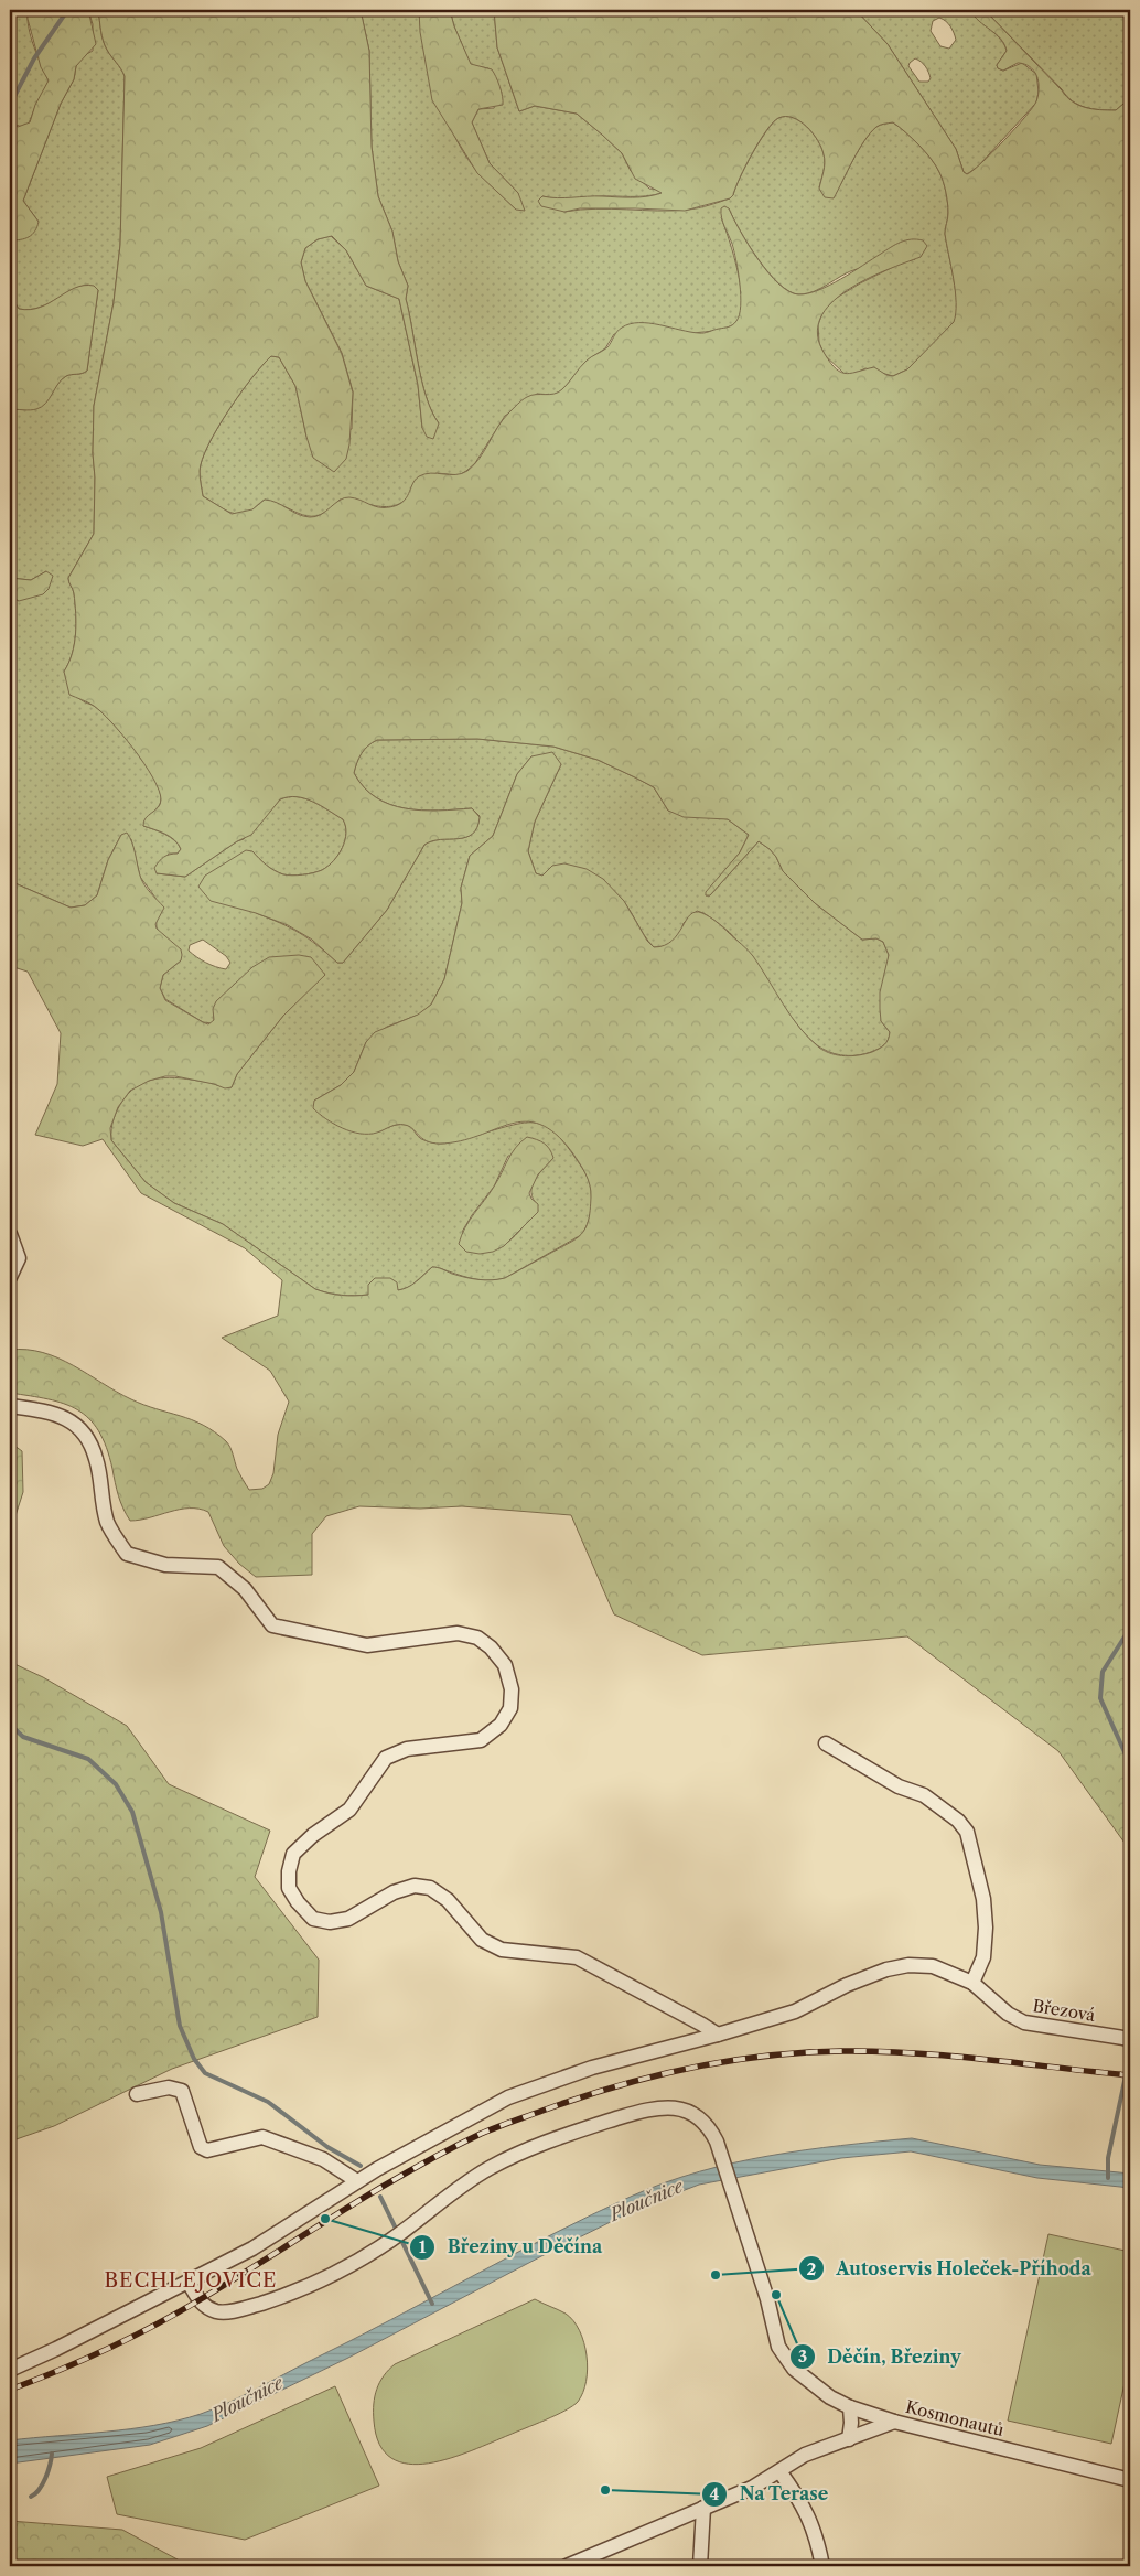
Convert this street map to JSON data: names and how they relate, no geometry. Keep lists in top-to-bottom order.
{
  "streets": {
    "street": ["Březová", "Kosmonautů"]
  },
  "districts": ["BECHLEJOVICE"],
  "water": ["Ploučnice"],
  "places": [
    "Březiny u Děčína",
    "Autoservis Holeček-Příhoda",
    "Děčín, Březiny",
    "Na Terase"
  ]
}
